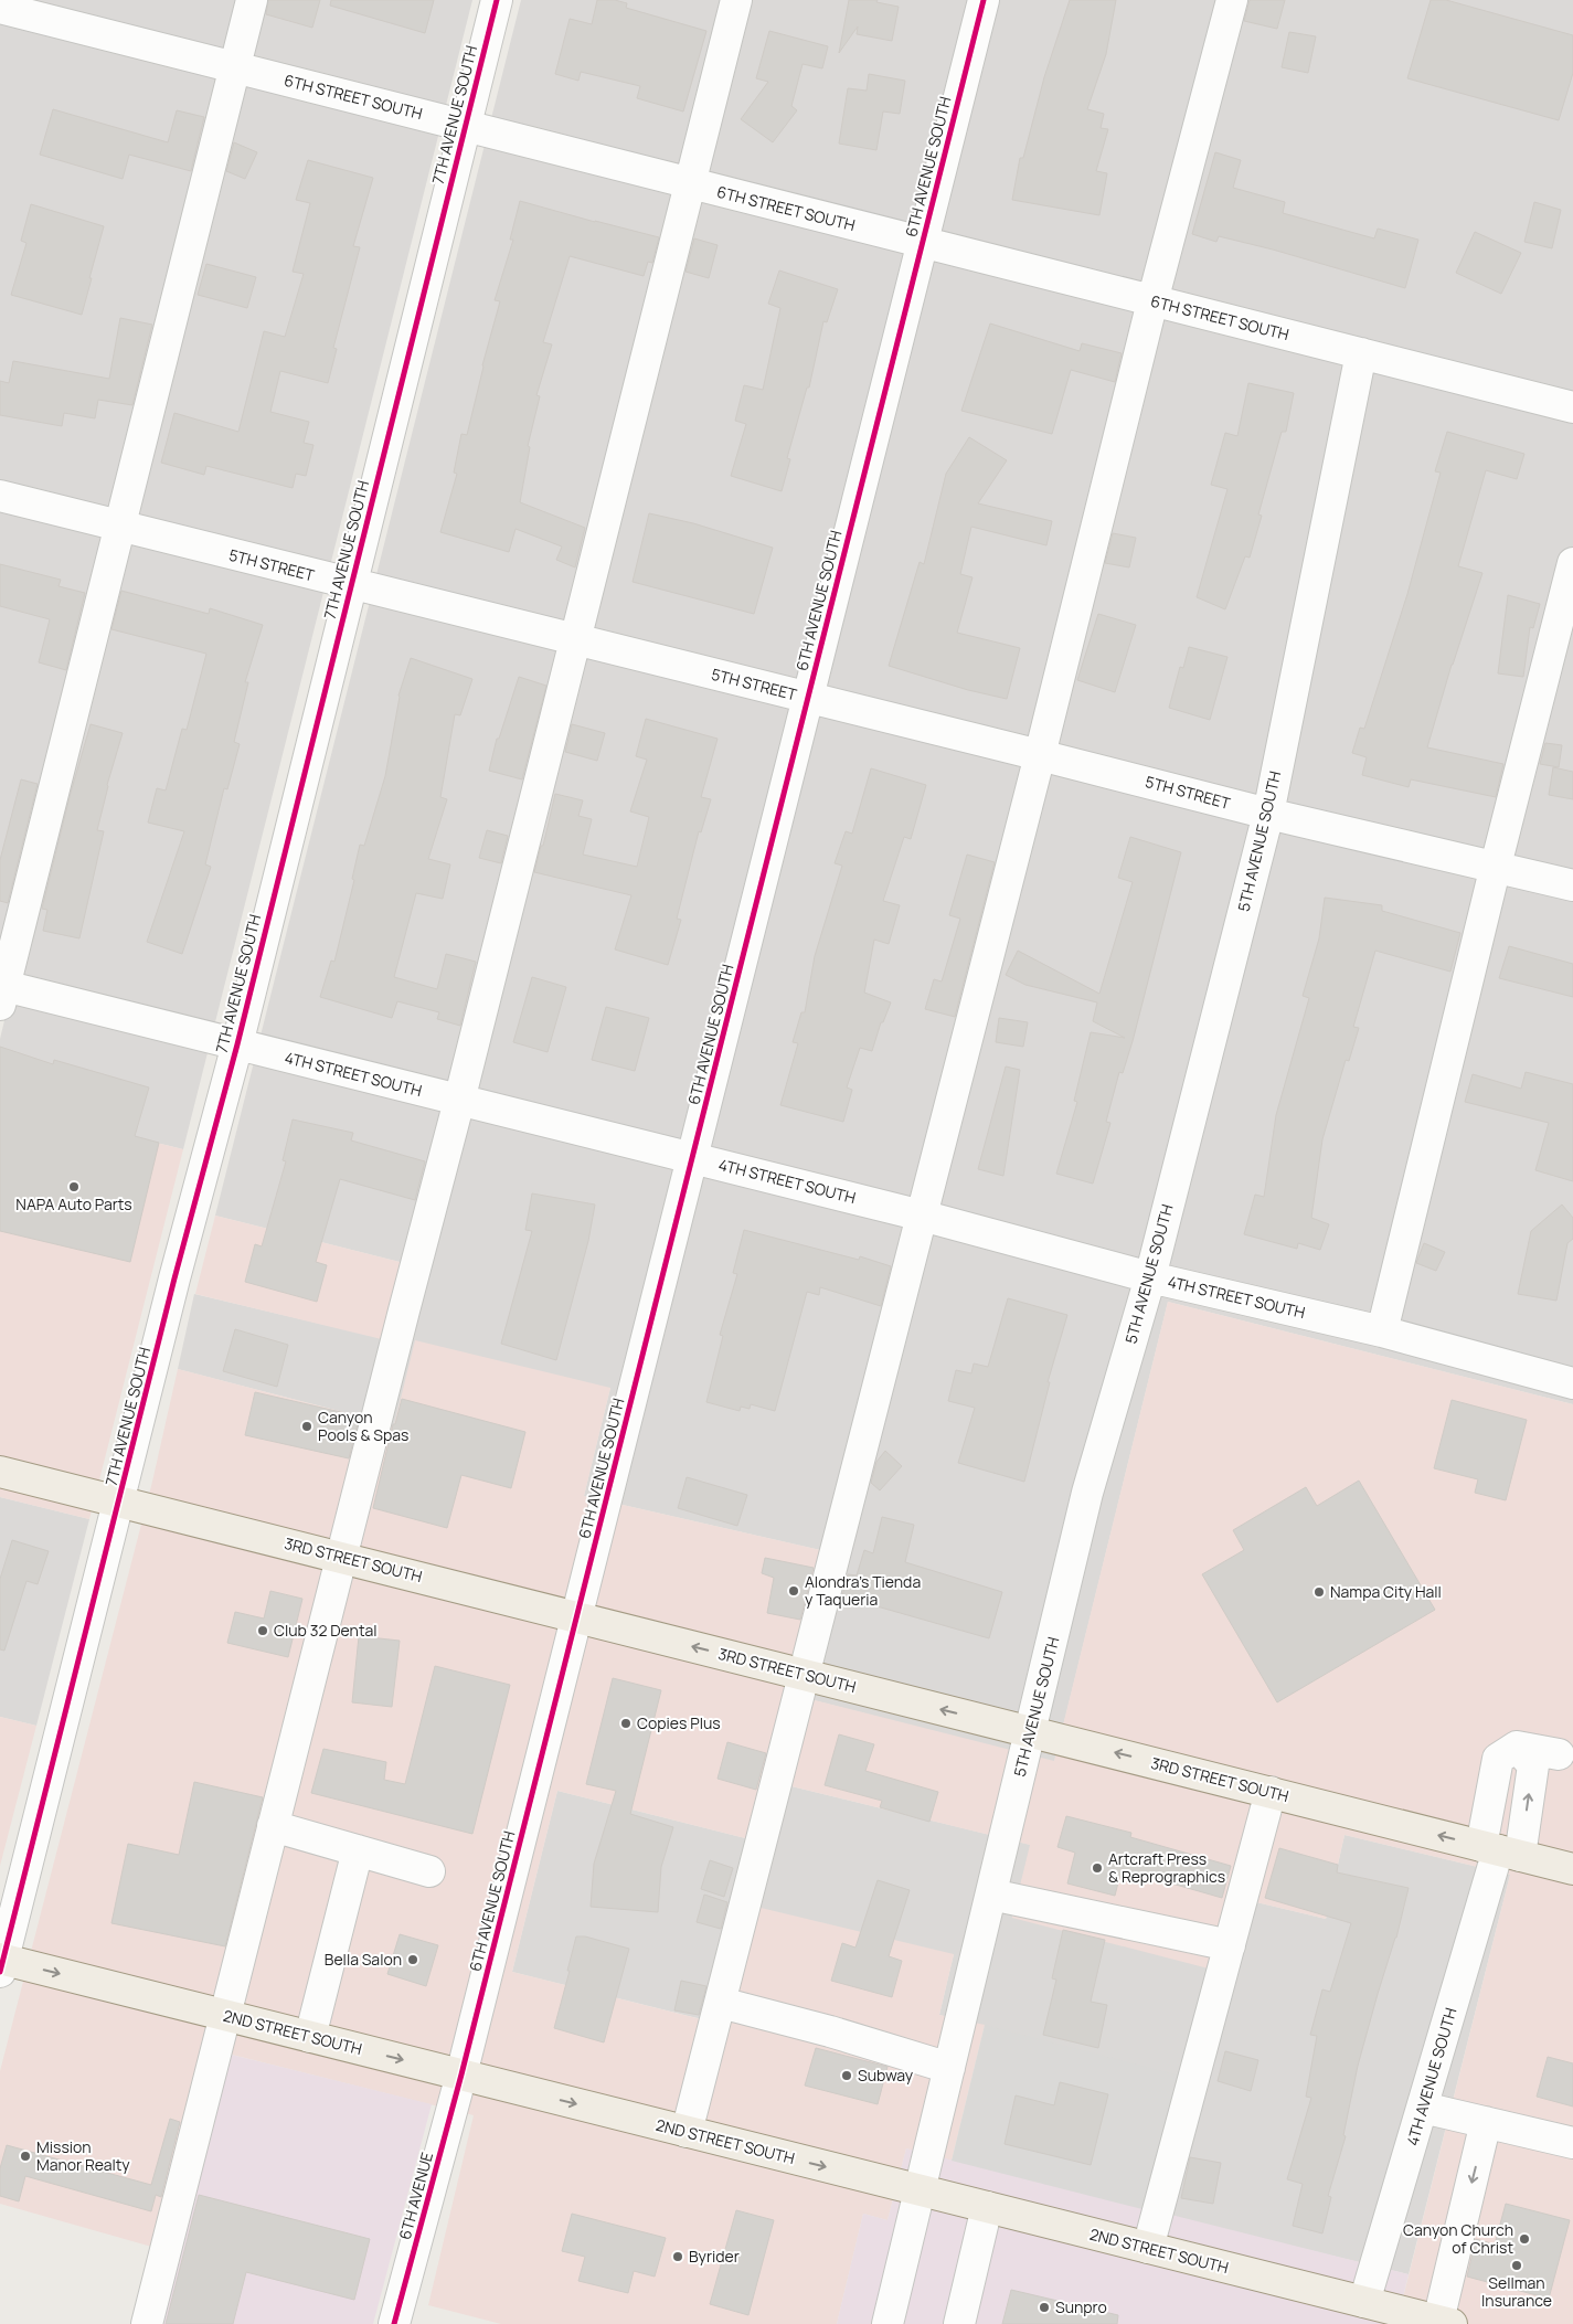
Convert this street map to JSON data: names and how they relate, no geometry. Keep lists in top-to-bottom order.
{
  "streets": {
    "main road": ["3RD STREET SOUTH", "2ND STREET SOUTH"],
    "street": [
      "6TH STREET SOUTH",
      "7TH AVENUE SOUTH",
      "6TH AVENUE SOUTH",
      "5TH STREET",
      "5TH AVENUE SOUTH",
      "4TH STREET SOUTH",
      "4TH AVENUE SOUTH",
      "6TH AVENUE"
    ]
  },
  "crossings": [
    ["6TH STREET SOUTH", "7TH AVENUE SOUTH"],
    ["6TH STREET SOUTH", "6TH AVENUE SOUTH"],
    ["6TH STREET SOUTH", "5TH AVENUE SOUTH"],
    ["7TH AVENUE SOUTH", "5TH STREET"],
    ["7TH AVENUE SOUTH", "4TH STREET SOUTH"],
    ["7TH AVENUE SOUTH", "3RD STREET SOUTH"],
    ["7TH AVENUE SOUTH", "2ND STREET SOUTH"],
    ["6TH AVENUE SOUTH", "5TH STREET"],
    ["6TH AVENUE SOUTH", "4TH STREET SOUTH"],
    ["6TH AVENUE SOUTH", "3RD STREET SOUTH"],
    ["6TH AVENUE SOUTH", "2ND STREET SOUTH"],
    ["6TH AVENUE SOUTH", "6TH AVENUE"],
    ["5TH STREET", "5TH AVENUE SOUTH"],
    ["5TH AVENUE SOUTH", "4TH STREET SOUTH"],
    ["5TH AVENUE SOUTH", "3RD STREET SOUTH"],
    ["5TH AVENUE SOUTH", "2ND STREET SOUTH"],
    ["3RD STREET SOUTH", "4TH AVENUE SOUTH"],
    ["2ND STREET SOUTH", "4TH AVENUE SOUTH"],
    ["2ND STREET SOUTH", "6TH AVENUE"]
  ],
  "one_way": ["3RD STREET SOUTH", "2ND STREET SOUTH"],
  "places": [
    "NAPA Auto Parts",
    "Canyon Pools & Spas",
    "Alondra's Tienda y Taqueria",
    "Nampa City Hall",
    "Club 32 Dental",
    "Copies Plus",
    "Artcraft Press & Reprographics",
    "Bella Salon",
    "Subway",
    "Mission Manor Realty",
    "Canyon Church of Christ",
    "Byrider",
    "Sellman Insurance",
    "Sunpro"
  ]
}
